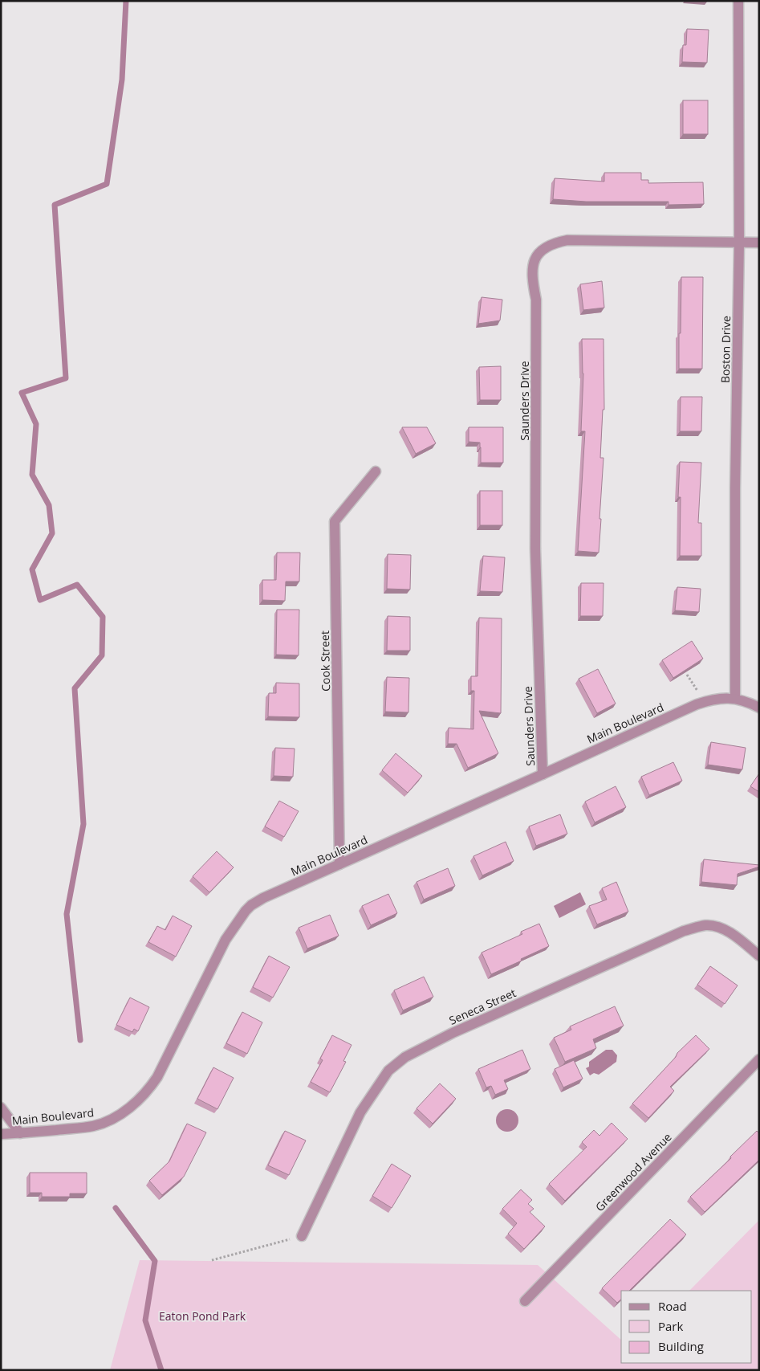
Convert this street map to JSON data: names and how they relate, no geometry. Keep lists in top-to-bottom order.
{
  "streets": {
    "street": [
      "Boston Drive",
      "Saunders Drive",
      "Cook Street",
      "Main Boulevard",
      "Seneca Street",
      "Greenwood Avenue"
    ]
  },
  "crossings": [
    ["Boston Drive", "Saunders Drive"],
    ["Boston Drive", "Main Boulevard"],
    ["Saunders Drive", "Main Boulevard"],
    ["Cook Street", "Main Boulevard"]
  ],
  "parks": ["Eaton Pond Park"],
  "legend": ["Road", "Park", "Building"]
}
